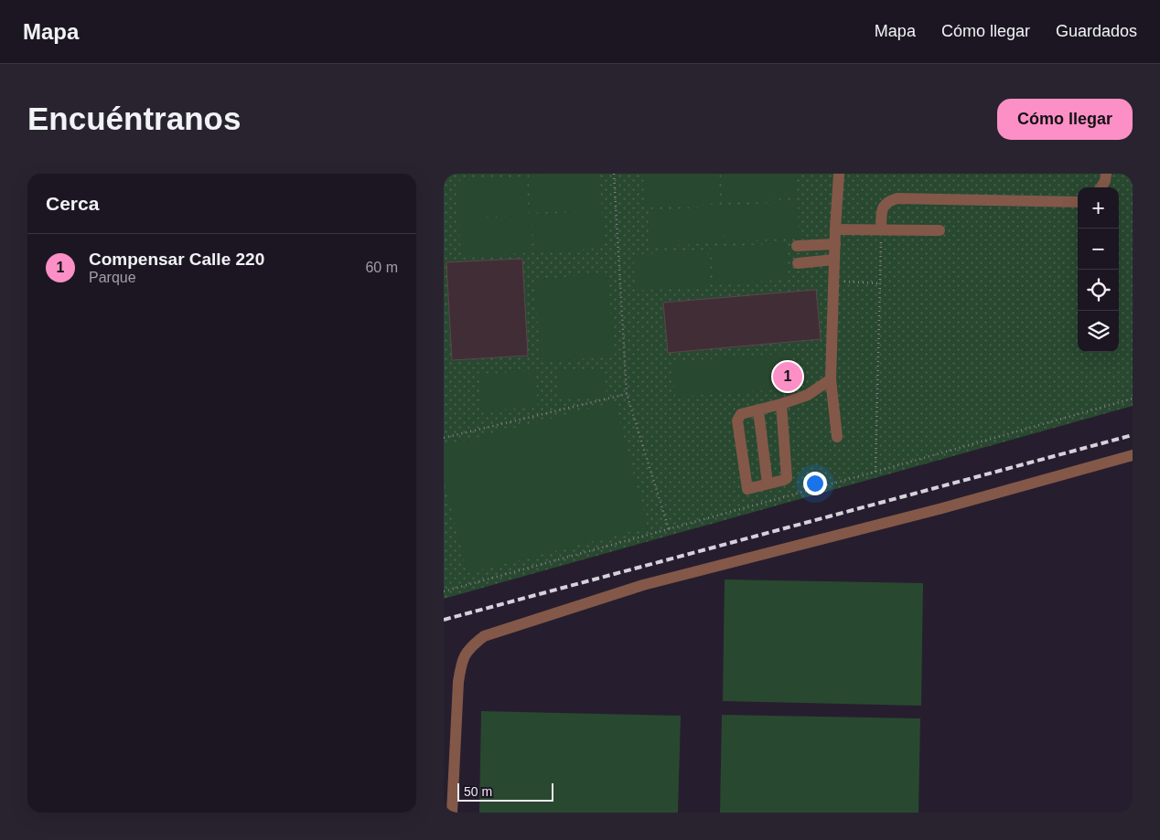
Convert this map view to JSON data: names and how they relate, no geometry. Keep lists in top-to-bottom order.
{
  "scale_bar": "50 m",
  "page": {
    "header": "Mapa",
    "nav": ["Mapa", "Cómo llegar", "Guardados"],
    "buttons": "Cómo llegar",
    "title": "Encuéntranos",
    "heading": "Cerca",
    "map_buttons": ["+", "−"],
    "list": [
      {
        "mark": "1",
        "name": "Compensar Calle 220",
        "note": "Parque",
        "value": "60 m"
      }
    ],
    "pins": "1",
    "scale": "50 m"
  }
}
